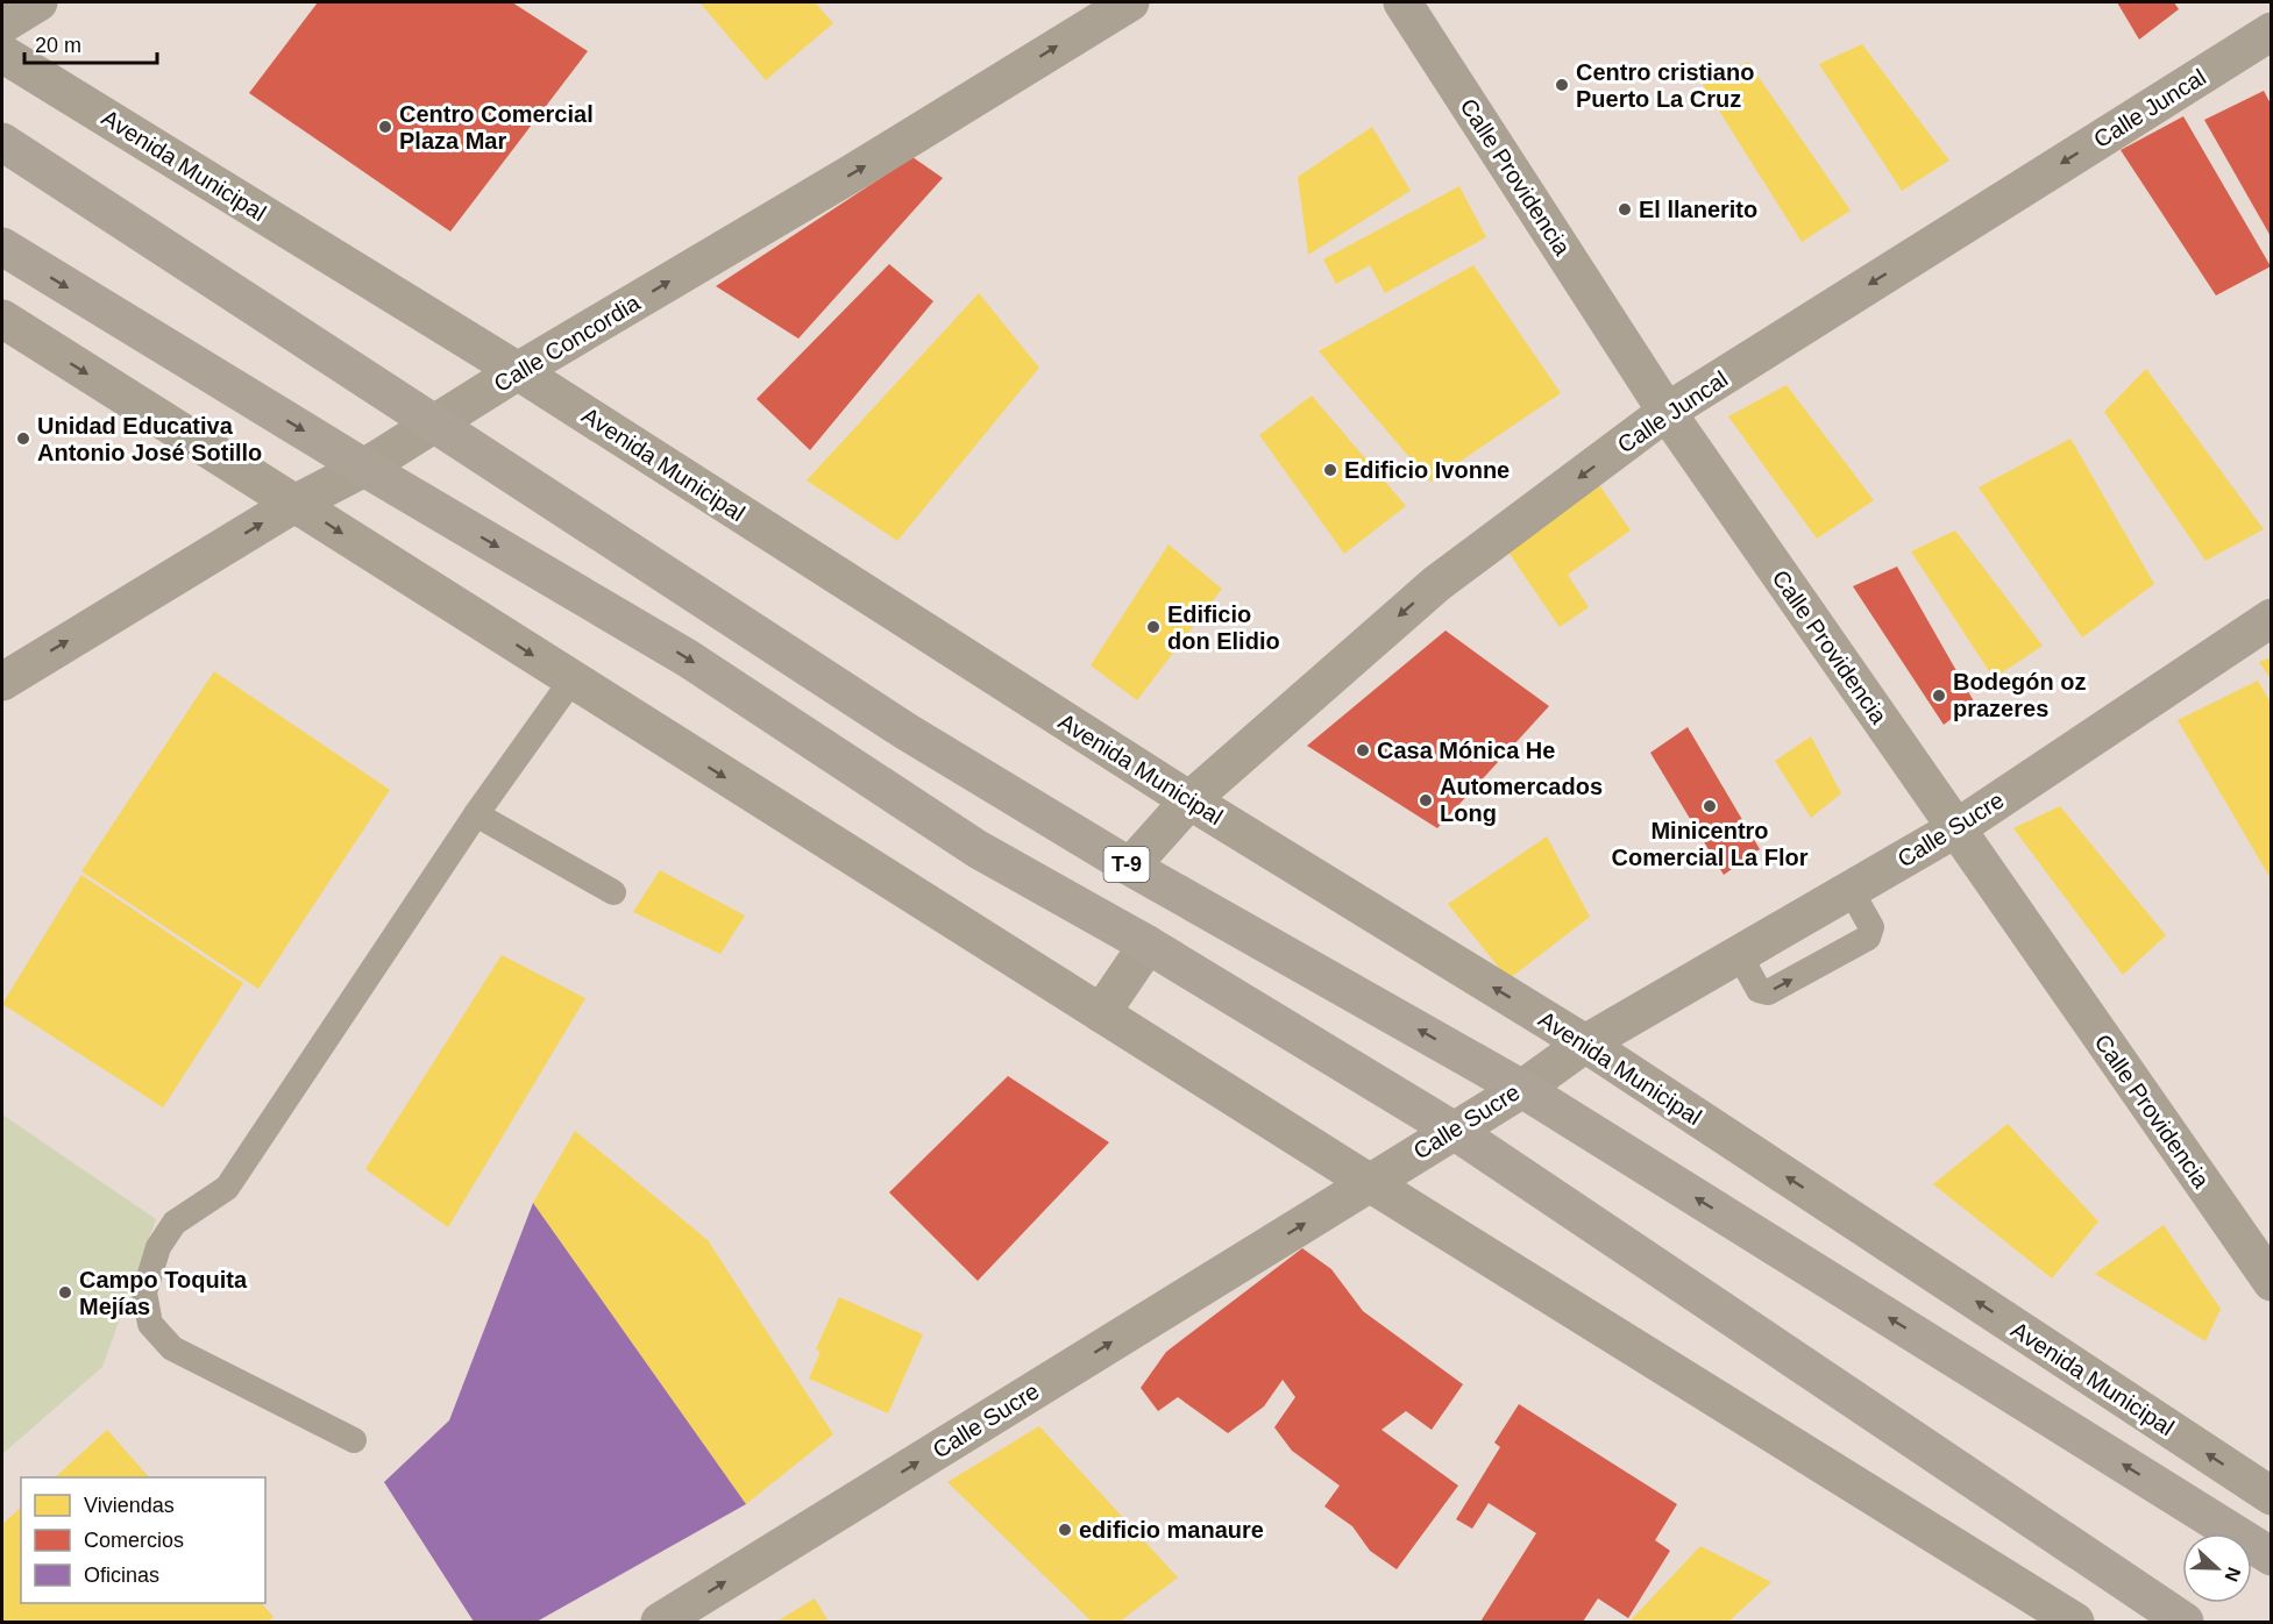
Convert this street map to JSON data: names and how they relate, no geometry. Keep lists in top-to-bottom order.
{
  "streets": {
    "highway": ["T-9"],
    "street": [
      "Calle Juncal",
      "Avenida Municipal",
      "Calle Providencia",
      "Calle Concordia",
      "Calle Sucre"
    ]
  },
  "crossings": [
    ["Calle Juncal", "Avenida Municipal"],
    ["Calle Juncal", "Calle Providencia"],
    ["Calle Juncal", "T-9"],
    ["Avenida Municipal", "Calle Concordia"],
    ["Avenida Municipal", "Calle Sucre"],
    ["Calle Providencia", "Calle Sucre"],
    ["Calle Concordia", "T-9"],
    ["Calle Sucre", "T-9"]
  ],
  "one_way": ["Calle Juncal", "Calle Concordia", "Calle Sucre"],
  "places": [
    "Centro cristiano Puerto La Cruz",
    "Centro Comercial Plaza Mar",
    "El llanerito",
    "Unidad Educativa Antonio José Sotillo",
    "Edificio Ivonne",
    "Edificio don Elidio",
    "Bodegón oz prazeres",
    "Casa Mónica He",
    "Automercados Long",
    "Minicentro Comercial La Flor",
    "Campo Toquita Mejías",
    "edificio manaure"
  ],
  "legend": ["Viviendas", "Comercios", "Oficinas"],
  "scale_bar": "20 m",
  "north": "right"
}
